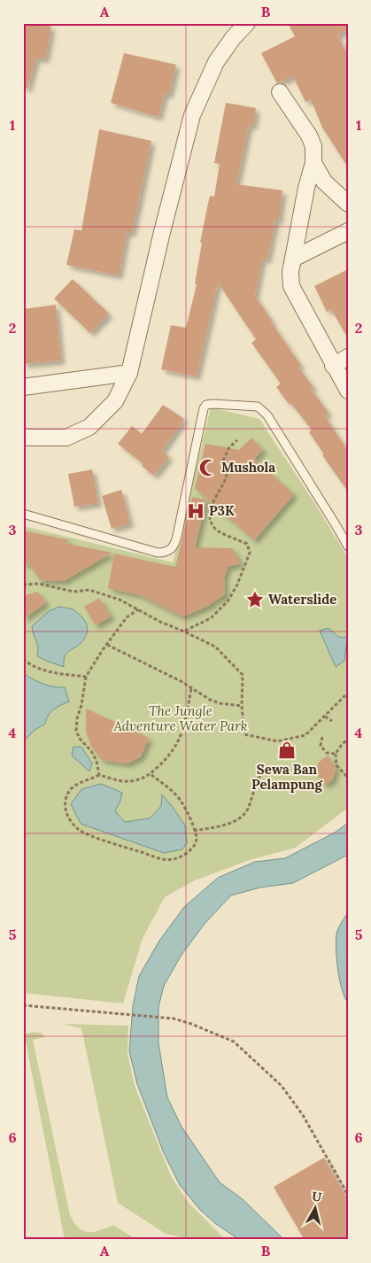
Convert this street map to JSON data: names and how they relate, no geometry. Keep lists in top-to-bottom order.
{
  "parks": ["The Jungle Adventure Water Park"],
  "places": {
    "mosque": ["Mushola"],
    "hospital": ["P3K"],
    "place": ["Waterslide"],
    "shop": ["Sewa Ban Pelampung"]
  },
  "north": "top",
  "grid": {
    "columns": ["A", "B"],
    "rows": [
      "1",
      "2",
      "3",
      "4",
      "5",
      "6"
    ]
  }
}
